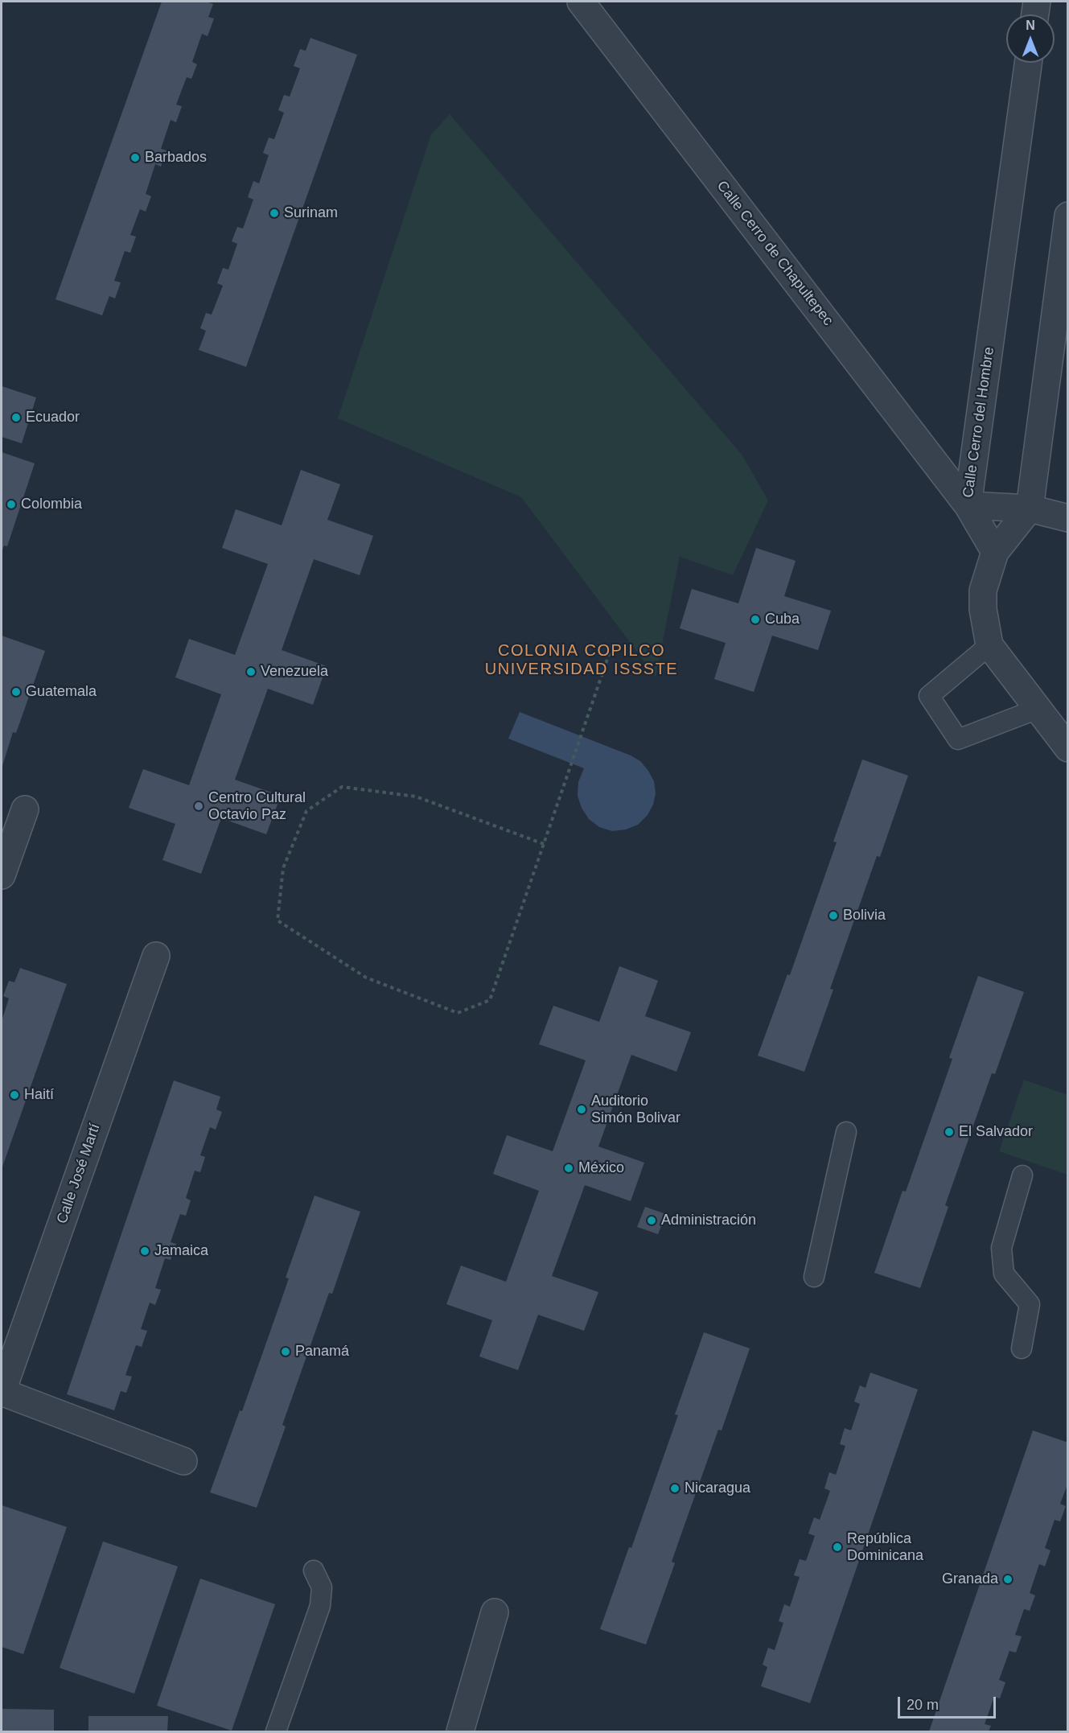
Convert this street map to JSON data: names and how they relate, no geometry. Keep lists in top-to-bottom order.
{
  "streets": {
    "street": ["Calle Cerro de Chapultepec", "Calle Cerro del Hombre", "Calle José Martí"]
  },
  "crossings": [
    ["Calle Cerro de Chapultepec", "Calle Cerro del Hombre"]
  ],
  "districts": ["COLONIA COPILCO UNIVERSIDAD ISSSTE"],
  "places": [
    "Barbados",
    "Surinam",
    "Ecuador",
    "Colombia",
    "Cuba",
    "Venezuela",
    "Guatemala",
    "Centro Cultural Octavio Paz",
    "Bolivia",
    "Haití",
    "Auditorio Simón Bolivar",
    "El Salvador",
    "México",
    "Administración",
    "Jamaica",
    "Panamá",
    "Nicaragua",
    "República Dominicana",
    "Granada"
  ],
  "scale_bar": "20 m",
  "north": "top"
}
